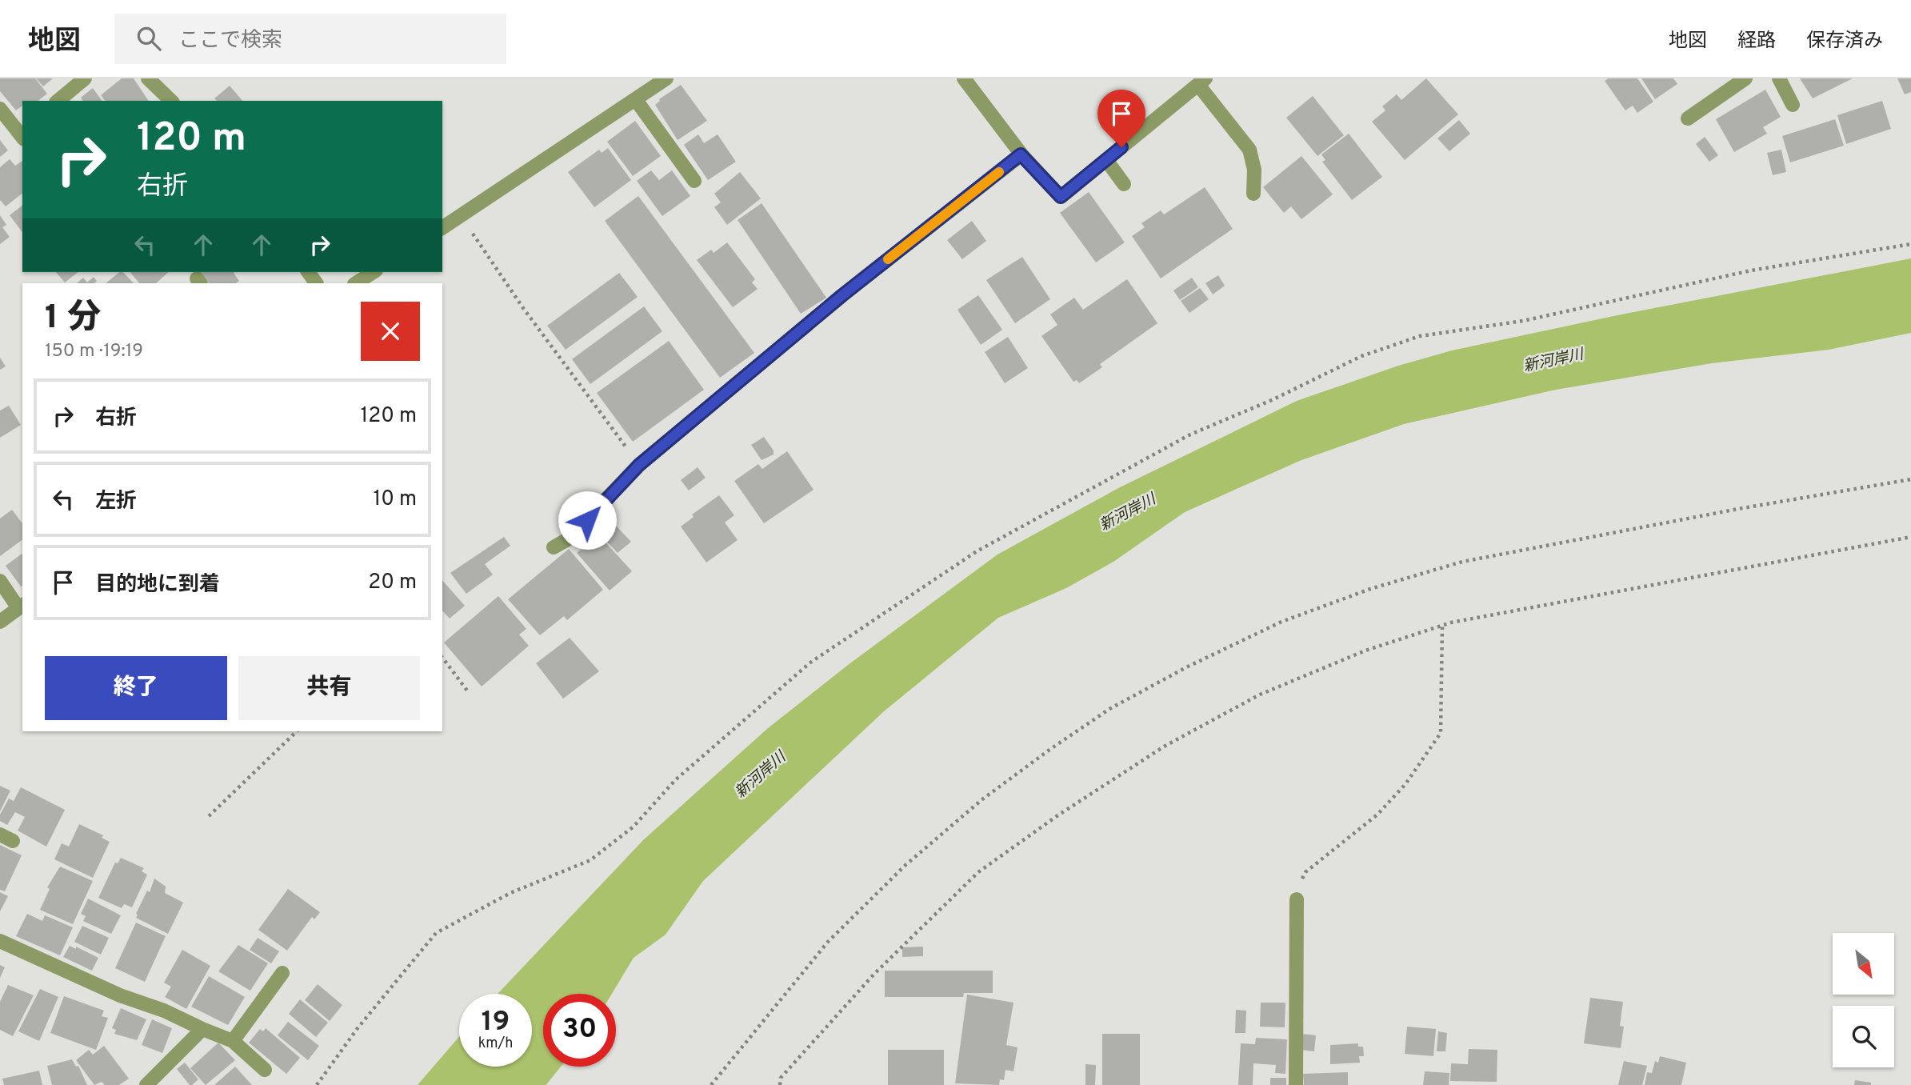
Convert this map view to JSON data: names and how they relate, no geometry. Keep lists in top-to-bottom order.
{
  "water": ["新河岸川"],
  "north": "bottom right",
  "page": {
    "header": "地図",
    "search": "ここで検索",
    "nav": ["地図", "経路", "保存済み"],
    "turn": ["120 m", "右折"],
    "heading": ["1 分", "150 m · 19:19"],
    "list": [
      {
        "name": "右折",
        "value": "120 m"
      },
      {
        "name": "左折",
        "value": "10 m"
      },
      {
        "name": "目的地に到着",
        "value": "20 m"
      }
    ],
    "buttons": ["終了", "共有"],
    "speed": "19 km/h",
    "limit": "30"
  }
}
